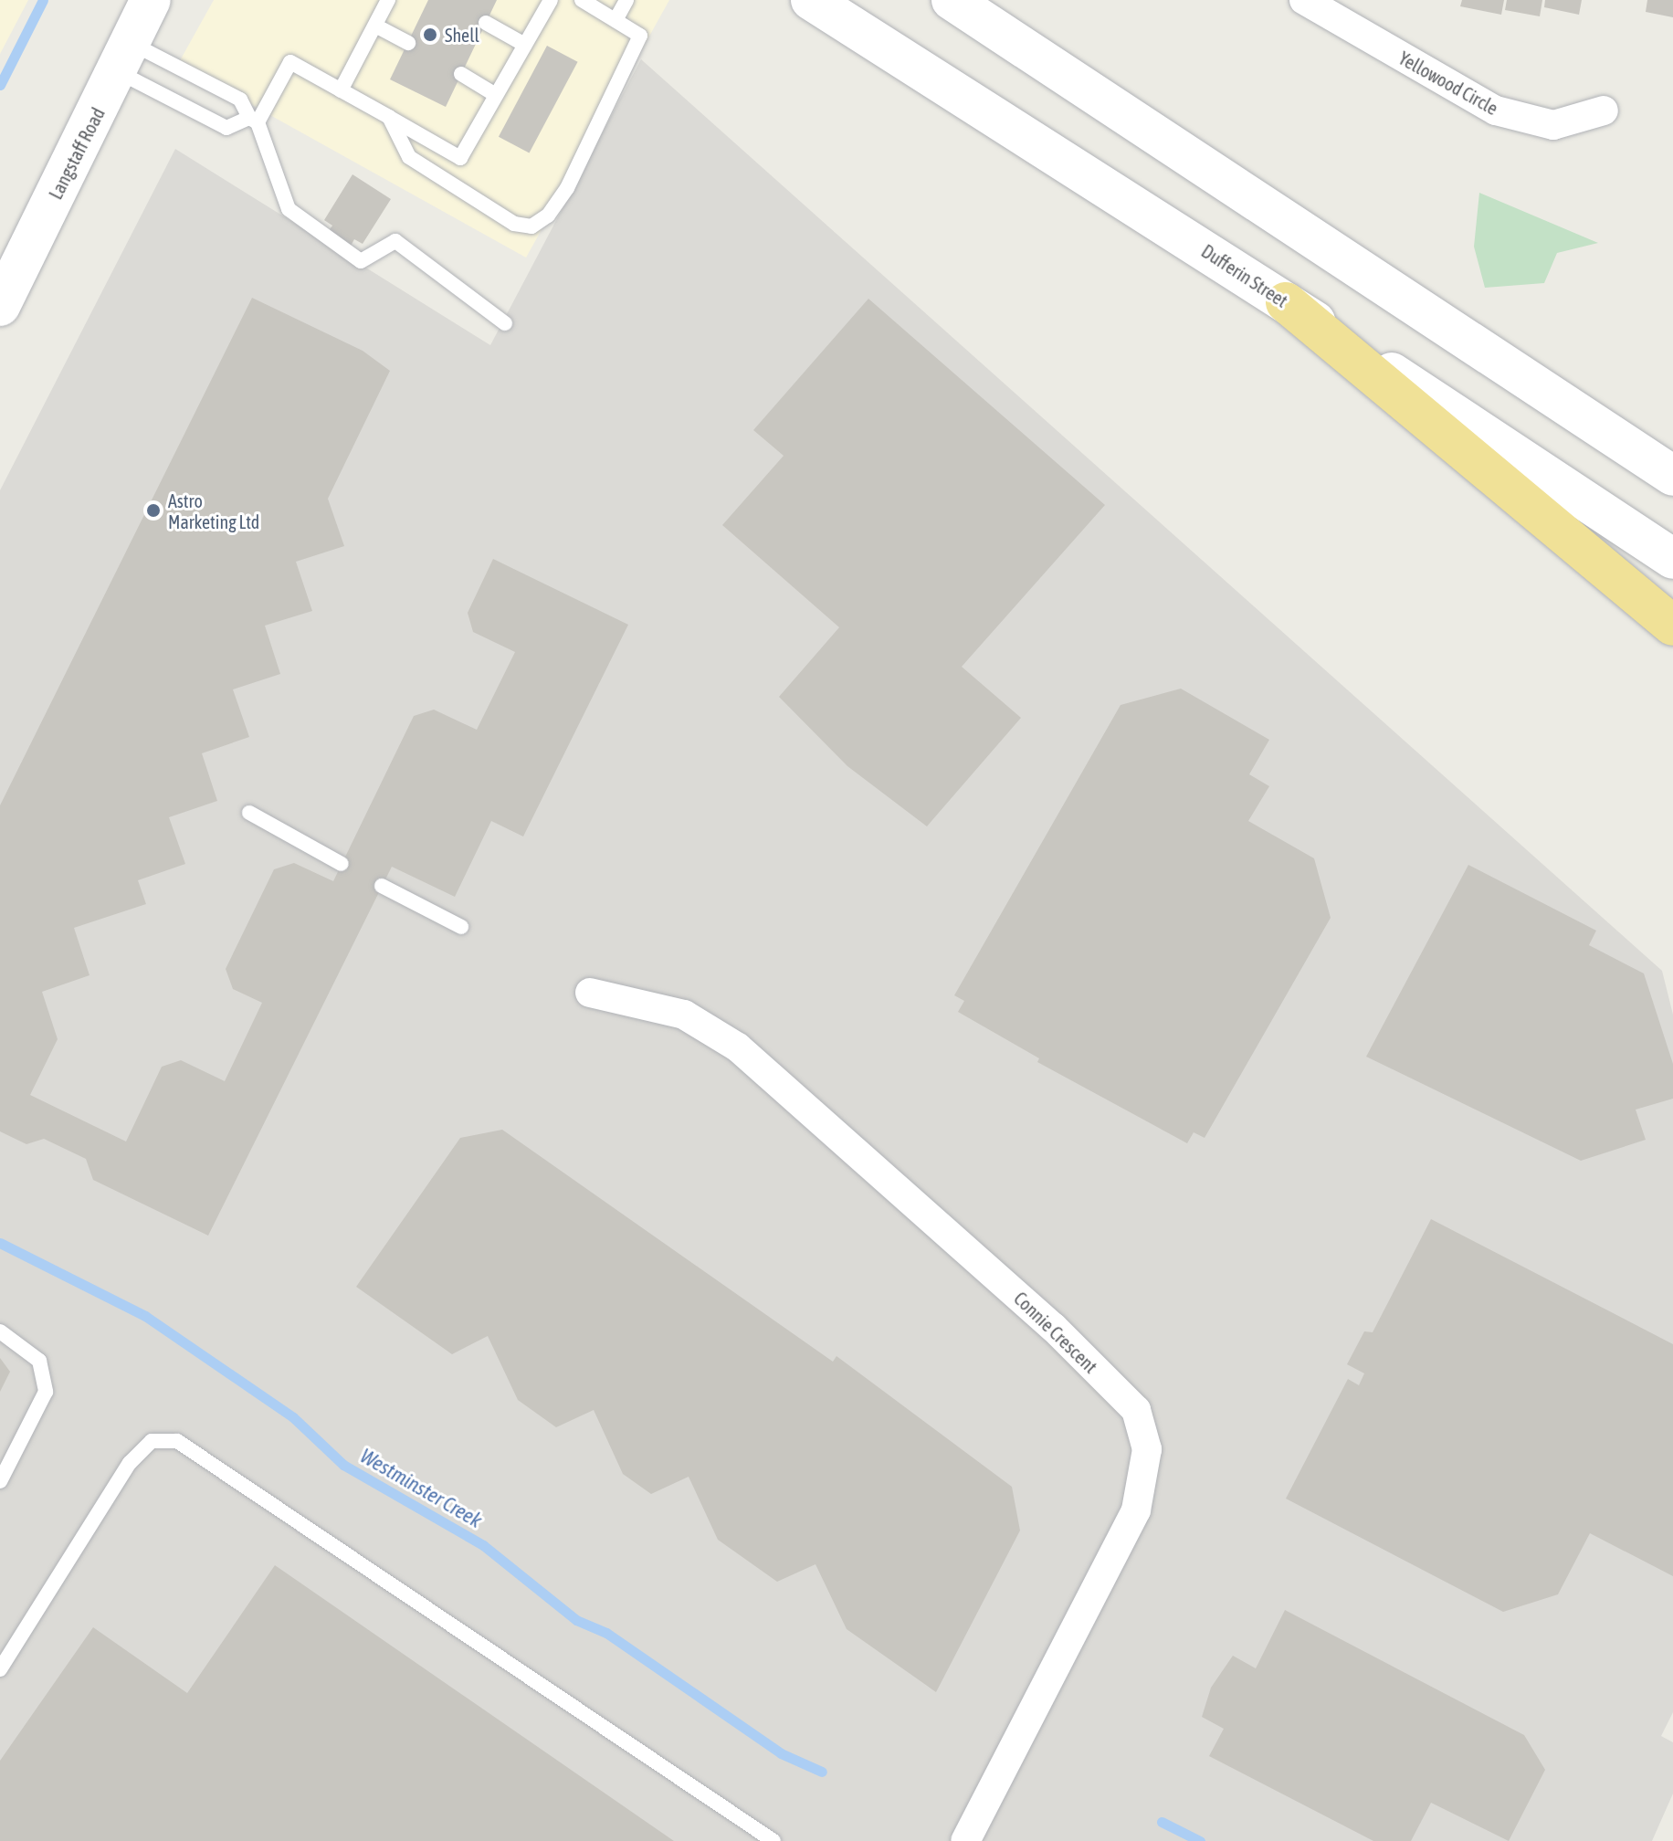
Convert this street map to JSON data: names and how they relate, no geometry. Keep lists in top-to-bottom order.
{
  "streets": {
    "main road": ["Langstaff Road", "Dufferin Street"],
    "street": ["Yellowood Circle", "Connie Crescent"]
  },
  "water": ["Westminster Creek"],
  "places": ["Shell", "Astro Marketing Ltd"]
}
